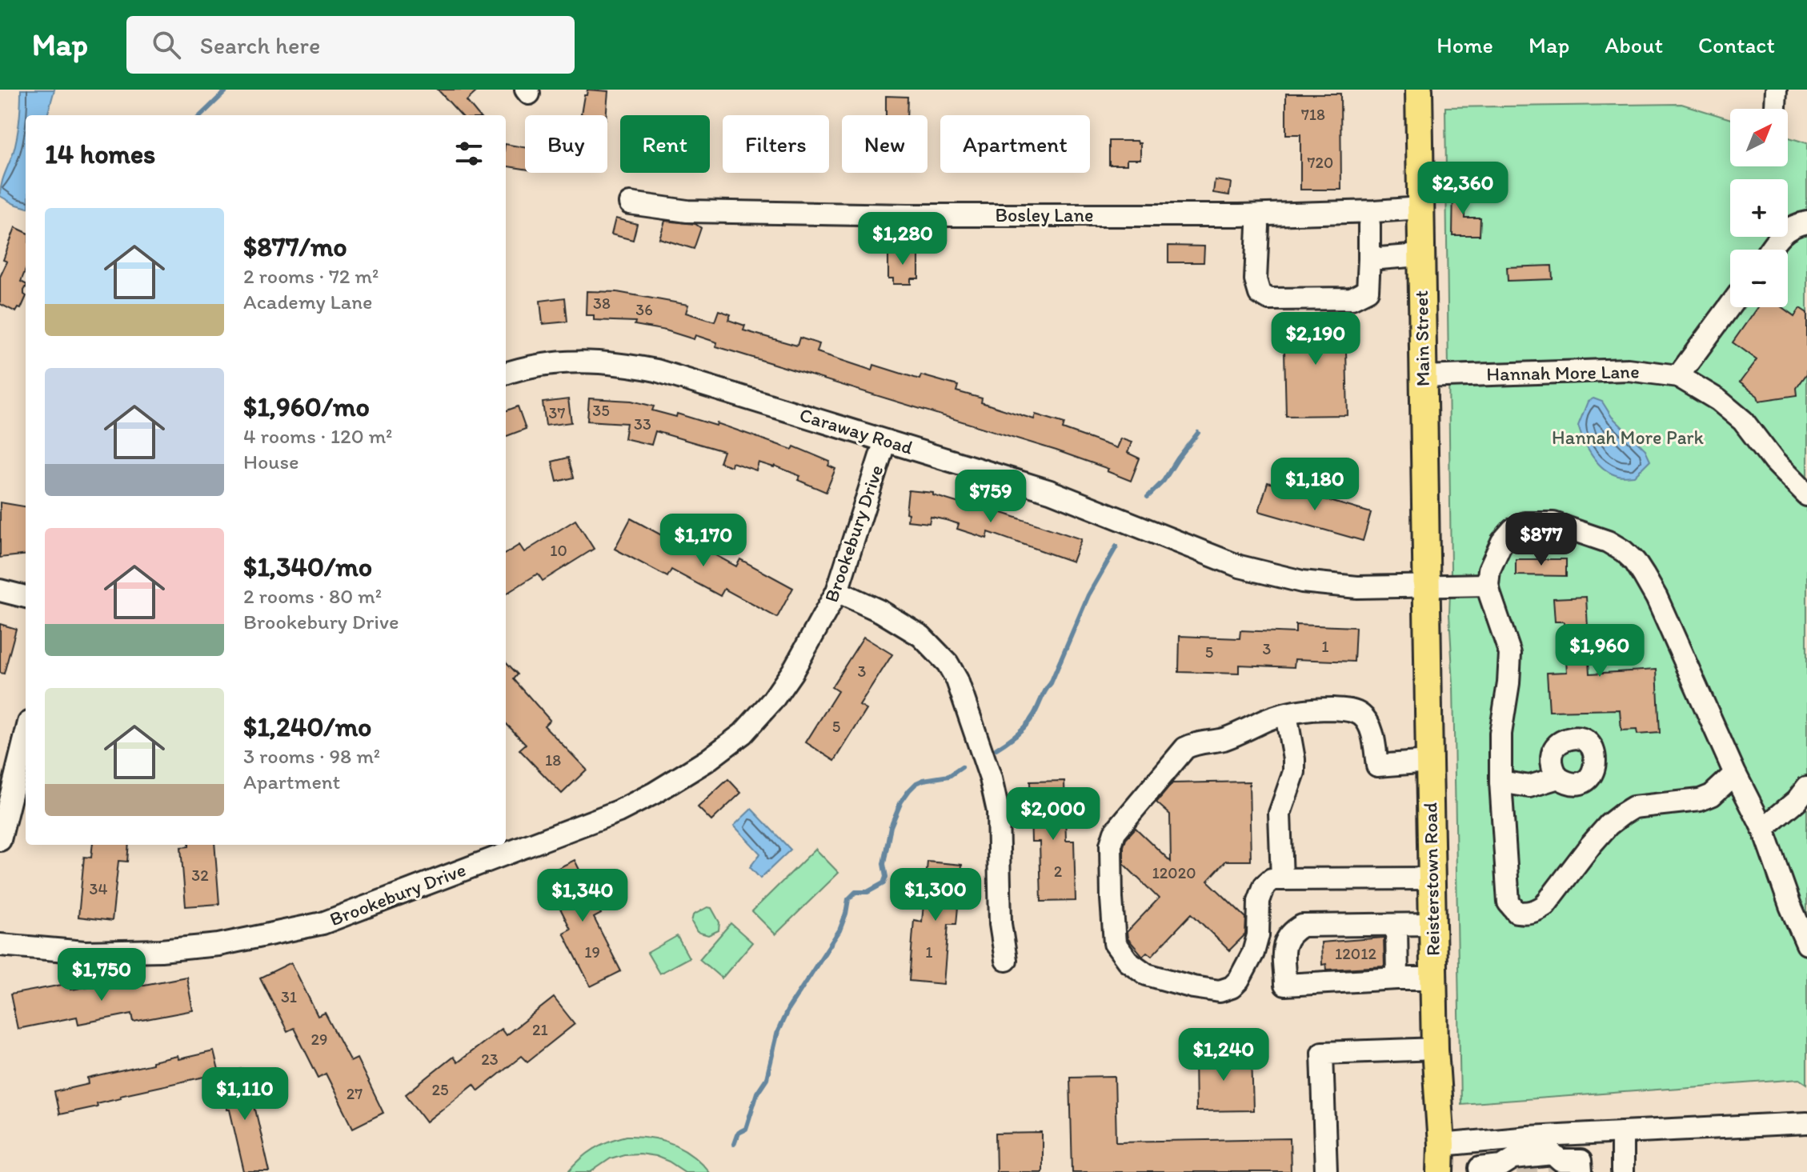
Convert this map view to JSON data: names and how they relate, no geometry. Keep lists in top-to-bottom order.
{
  "streets": {
    "main road": ["Main Street", "Reisterstown Road"],
    "street": [
      "Bosley Lane",
      "Hannah More Lane",
      "Caraway Road",
      "Brookebury Drive"
    ]
  },
  "crossings": [
    ["Bosley Lane", "Main Street"],
    ["Main Street", "Hannah More Lane"],
    ["Main Street", "Caraway Road"],
    ["Main Street", "Reisterstown Road"],
    ["Caraway Road", "Brookebury Drive"],
    ["Caraway Road", "Reisterstown Road"]
  ],
  "parks": ["Hannah More Park"],
  "house_numbers": [
    "718",
    "720",
    "38",
    "36",
    "35",
    "37",
    "33",
    "10",
    "1",
    "3",
    "5",
    "3",
    "5",
    "18",
    "2",
    "12020",
    "32",
    "34",
    "19",
    "1",
    "12012",
    "31",
    "21",
    "29",
    "23",
    "25",
    "27"
  ],
  "north": "top right",
  "page": {
    "header": "Map",
    "search": "Search here",
    "nav": [
      "Home",
      "Map",
      "About",
      "Contact"
    ],
    "map_buttons": ["+", "−"],
    "chip": [
      "Buy",
      "Rent",
      "Filters",
      "New",
      "Apartment"
    ],
    "heading": "14 homes",
    "price": [
      "$2,360",
      "$1,280",
      "$2,190",
      "$1,180",
      "$759",
      "$877",
      "$1,170",
      "$1,960",
      "$2,000",
      "$1,300",
      "$1,340",
      "$1,750",
      "$1,240",
      "$1,110"
    ],
    "list": [
      {
        "name": "$877/mo",
        "note": "2 rooms · 72 m² · Academy Lane"
      },
      {
        "name": "$1,960/mo",
        "note": "4 rooms · 120 m² · House"
      },
      {
        "name": "$1,340/mo",
        "note": "2 rooms · 80 m² · Brookebury Drive"
      },
      {
        "name": "$1,240/mo",
        "note": "3 rooms · 98 m² · Apartment"
      }
    ]
  }
}
